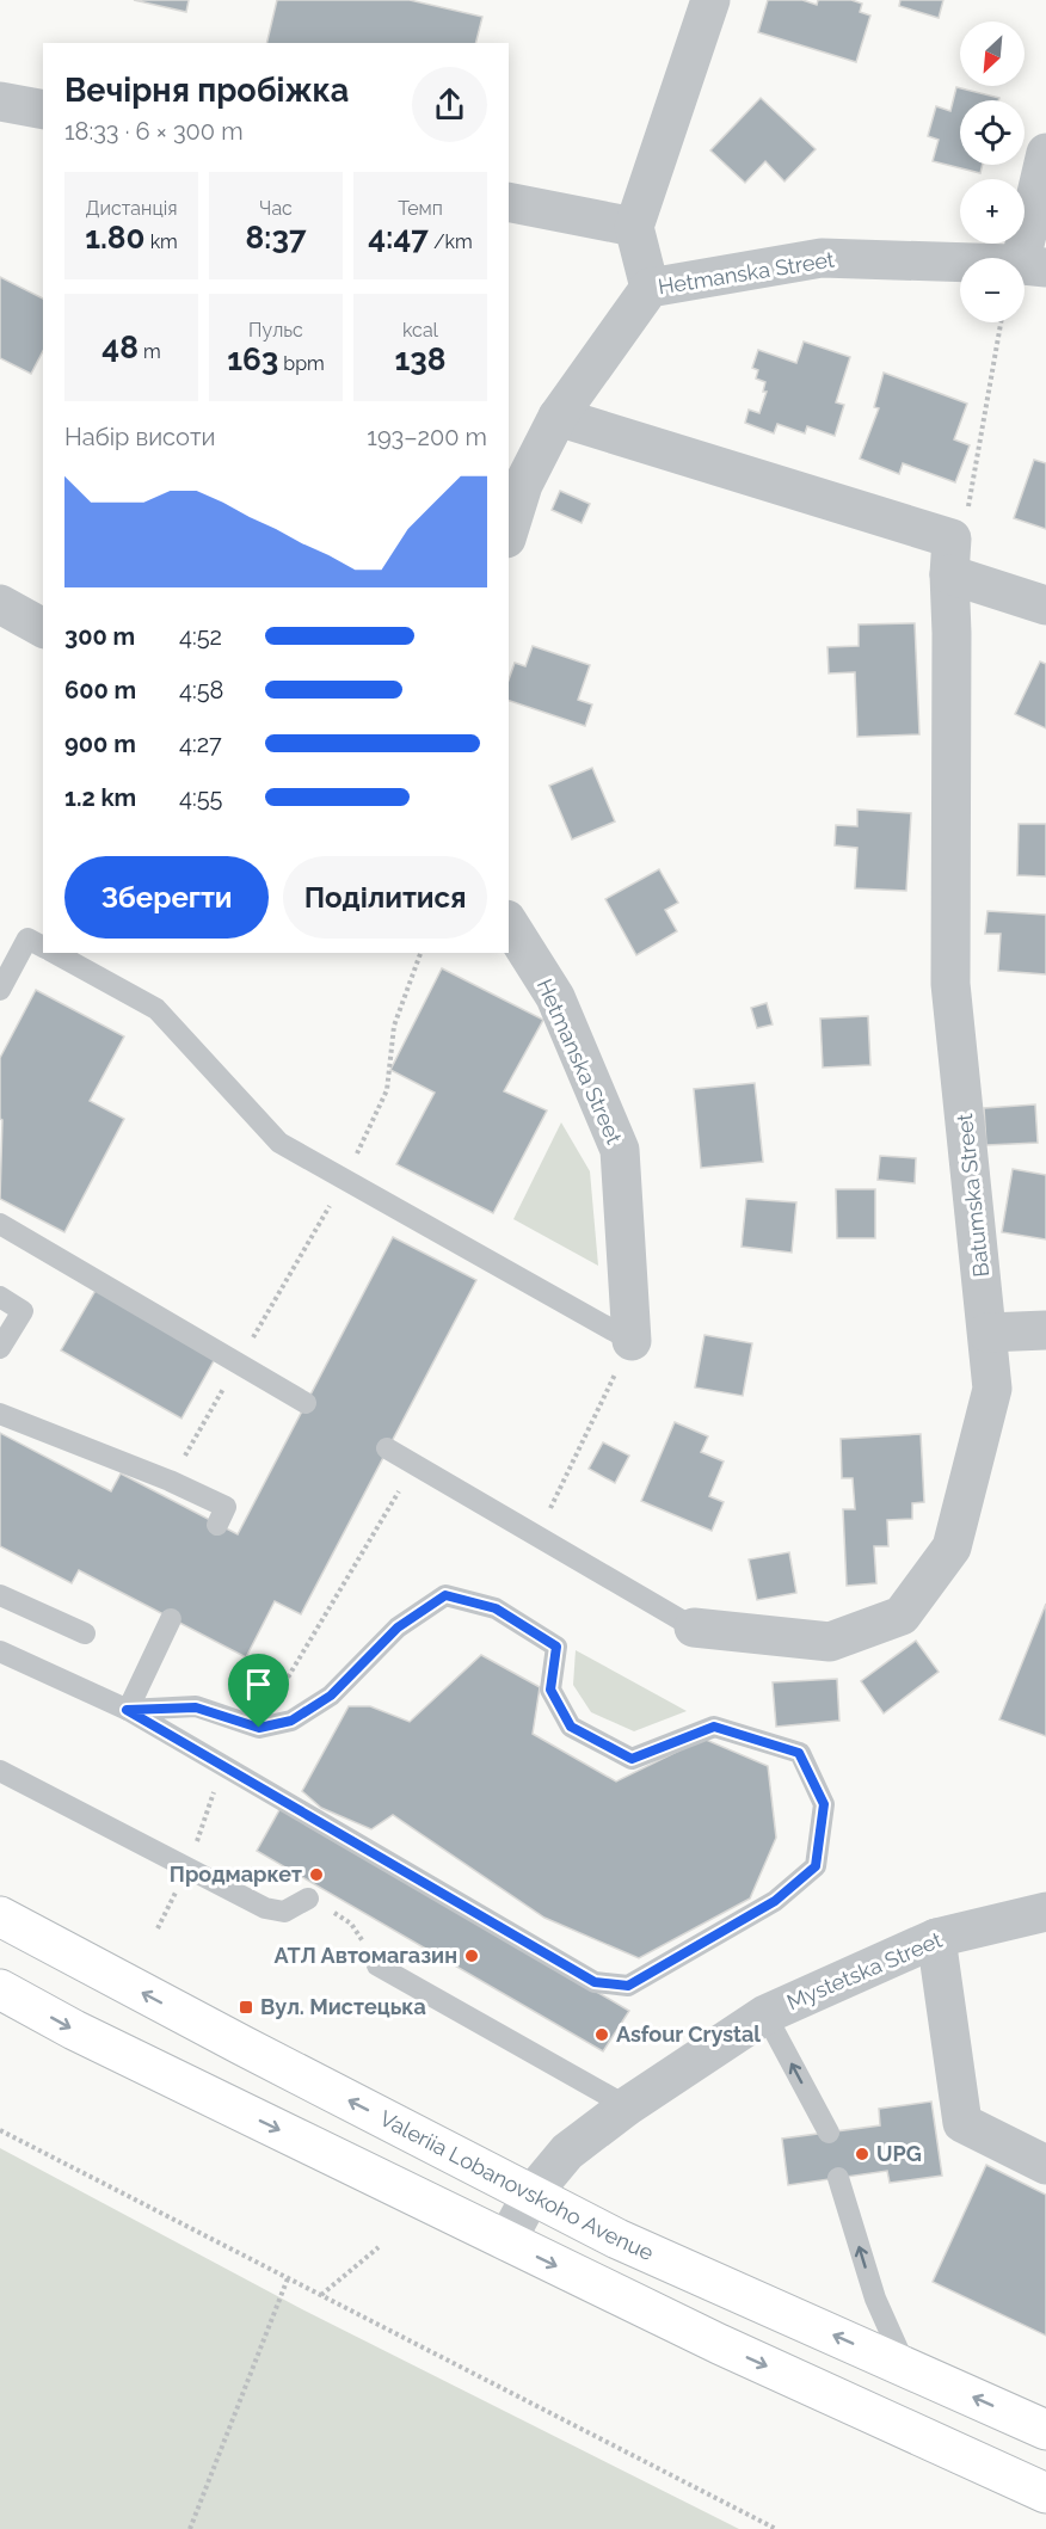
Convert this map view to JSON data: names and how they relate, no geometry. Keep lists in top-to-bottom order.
{
  "streets": {
    "main road": ["Valeriia Lobanovskoho Avenue"],
    "street": ["Hetmanska Street", "Batumska Street", "Mystetska Street"]
  },
  "crossings": [
    ["Mystetska Street", "Valeriia Lobanovskoho Avenue"]
  ],
  "places": {
    "other": [
      "Продмаркет",
      "АТЛ Автомагазин",
      "Asfour Crystal",
      "UPG"
    ],
    "transit": ["Вул. Мистецька"]
  },
  "north": "bottom left",
  "page": {
    "map_buttons": ["+", "−"],
    "heading": ["Вечірня пробіжка", "18:33 · 6 × 300 m"],
    "stats": [
      ["Дистанція", "1.80 km"],
      ["Час", "8:37"],
      ["Темп", "4:47 /km"],
      ["48 m"],
      ["Пульс", "163 bpm"],
      ["kcal", "138"]
    ],
    "chart": ["Набір висоти", "193–200 m"],
    "list": [
      {
        "name": "300 m",
        "note": "4:52"
      },
      {
        "name": "600 m",
        "note": "4:58"
      },
      {
        "name": "900 m",
        "note": "4:27"
      },
      {
        "name": "1.2 km",
        "note": "4:55"
      }
    ],
    "buttons": ["Зберегти", "Поділитися"]
  }
}
